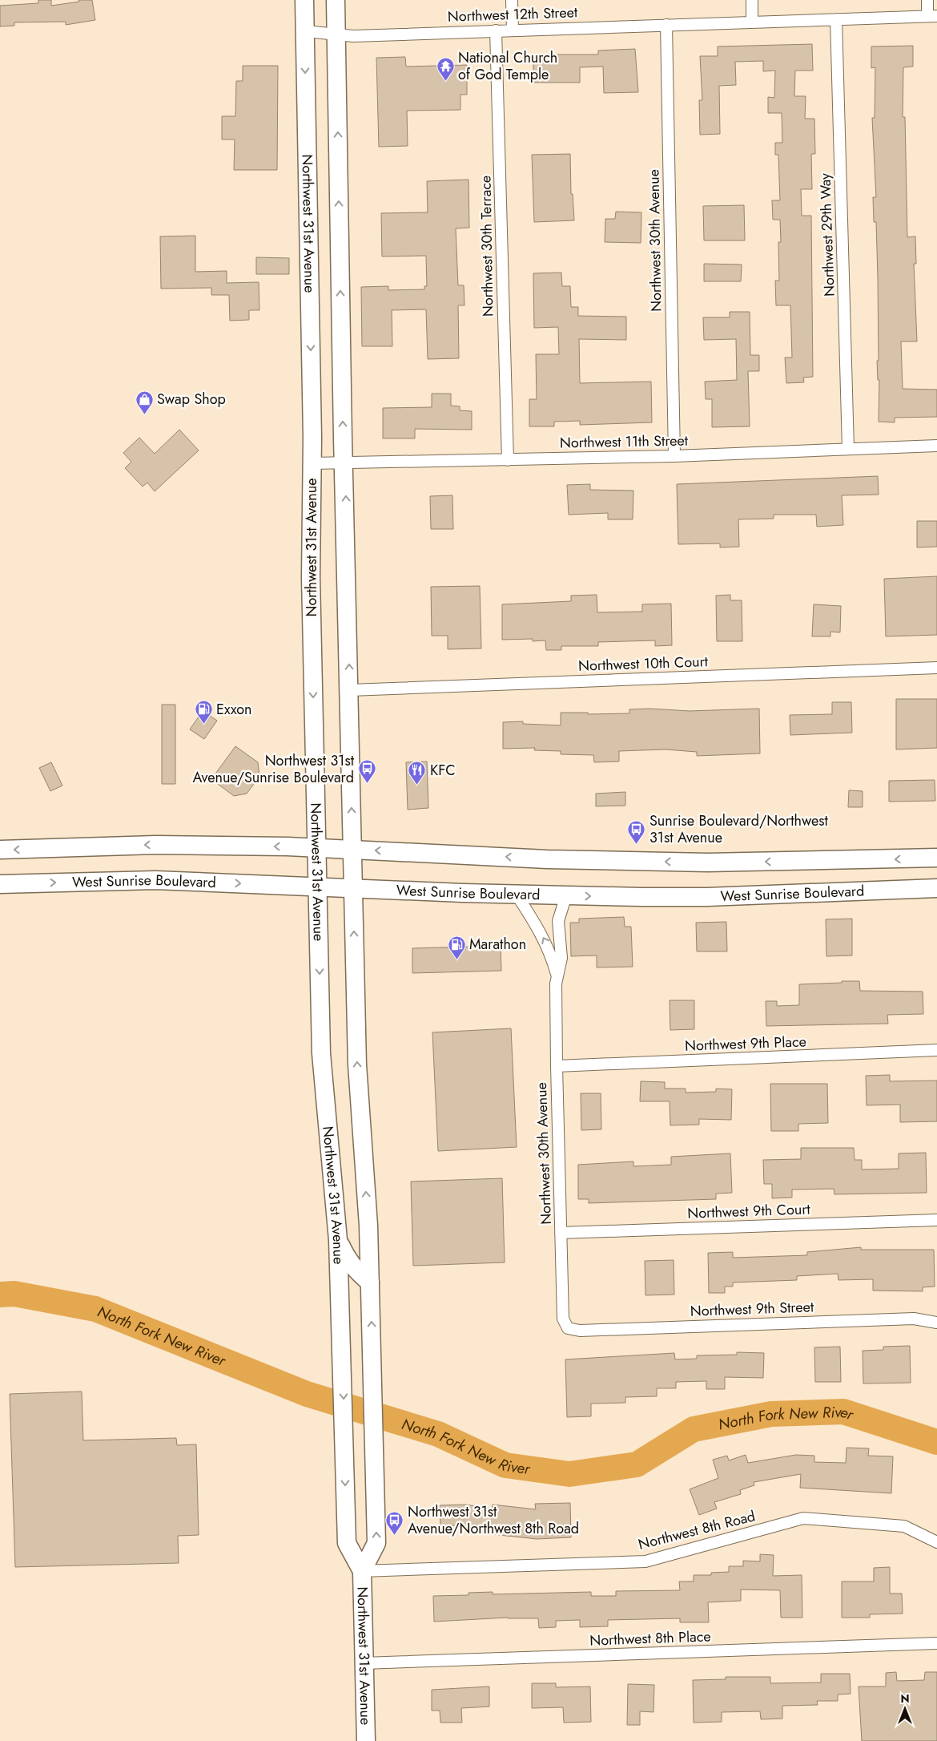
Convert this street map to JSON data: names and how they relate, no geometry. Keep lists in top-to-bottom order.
{
  "streets": {
    "main road": ["Northwest 31st Avenue", "West Sunrise Boulevard"],
    "street": [
      "Northwest 12th Street",
      "Northwest 29th Way",
      "Northwest 30th Avenue",
      "Northwest 30th Terrace",
      "Northwest 11th Street",
      "Northwest 10th Court",
      "Northwest 9th Place",
      "Northwest 9th Court",
      "Northwest 9th Street",
      "Northwest 8th Road",
      "Northwest 8th Place"
    ]
  },
  "crossings": [
    ["Northwest 12th Street", "Northwest 31st Avenue"],
    ["Northwest 12th Street", "Northwest 29th Way"],
    ["Northwest 12th Street", "Northwest 30th Avenue"],
    ["Northwest 12th Street", "Northwest 30th Terrace"],
    ["Northwest 31st Avenue", "Northwest 11th Street"],
    ["Northwest 31st Avenue", "Northwest 10th Court"],
    ["Northwest 31st Avenue", "West Sunrise Boulevard"],
    ["Northwest 31st Avenue", "Northwest 8th Road"],
    ["Northwest 31st Avenue", "Northwest 8th Place"],
    ["Northwest 29th Way", "Northwest 11th Street"],
    ["Northwest 30th Avenue", "Northwest 11th Street"],
    ["Northwest 30th Avenue", "West Sunrise Boulevard"],
    ["Northwest 30th Avenue", "Northwest 9th Place"],
    ["Northwest 30th Avenue", "Northwest 9th Court"],
    ["Northwest 30th Avenue", "Northwest 9th Street"],
    ["Northwest 30th Terrace", "Northwest 11th Street"]
  ],
  "water": ["North Fork New River"],
  "places": {
    "temple": ["National Church of God Temple"],
    "shop": ["Swap Shop"],
    "fuel station": ["Exxon", "Marathon"],
    "bus stop": ["Northwest 31st Avenue/Sunrise Boulevard", "Sunrise Boulevard/Northwest 31st Avenue", "Northwest 31st Avenue/Northwest 8th Road"],
    "restaurant": ["KFC"]
  },
  "north": "top"
}
